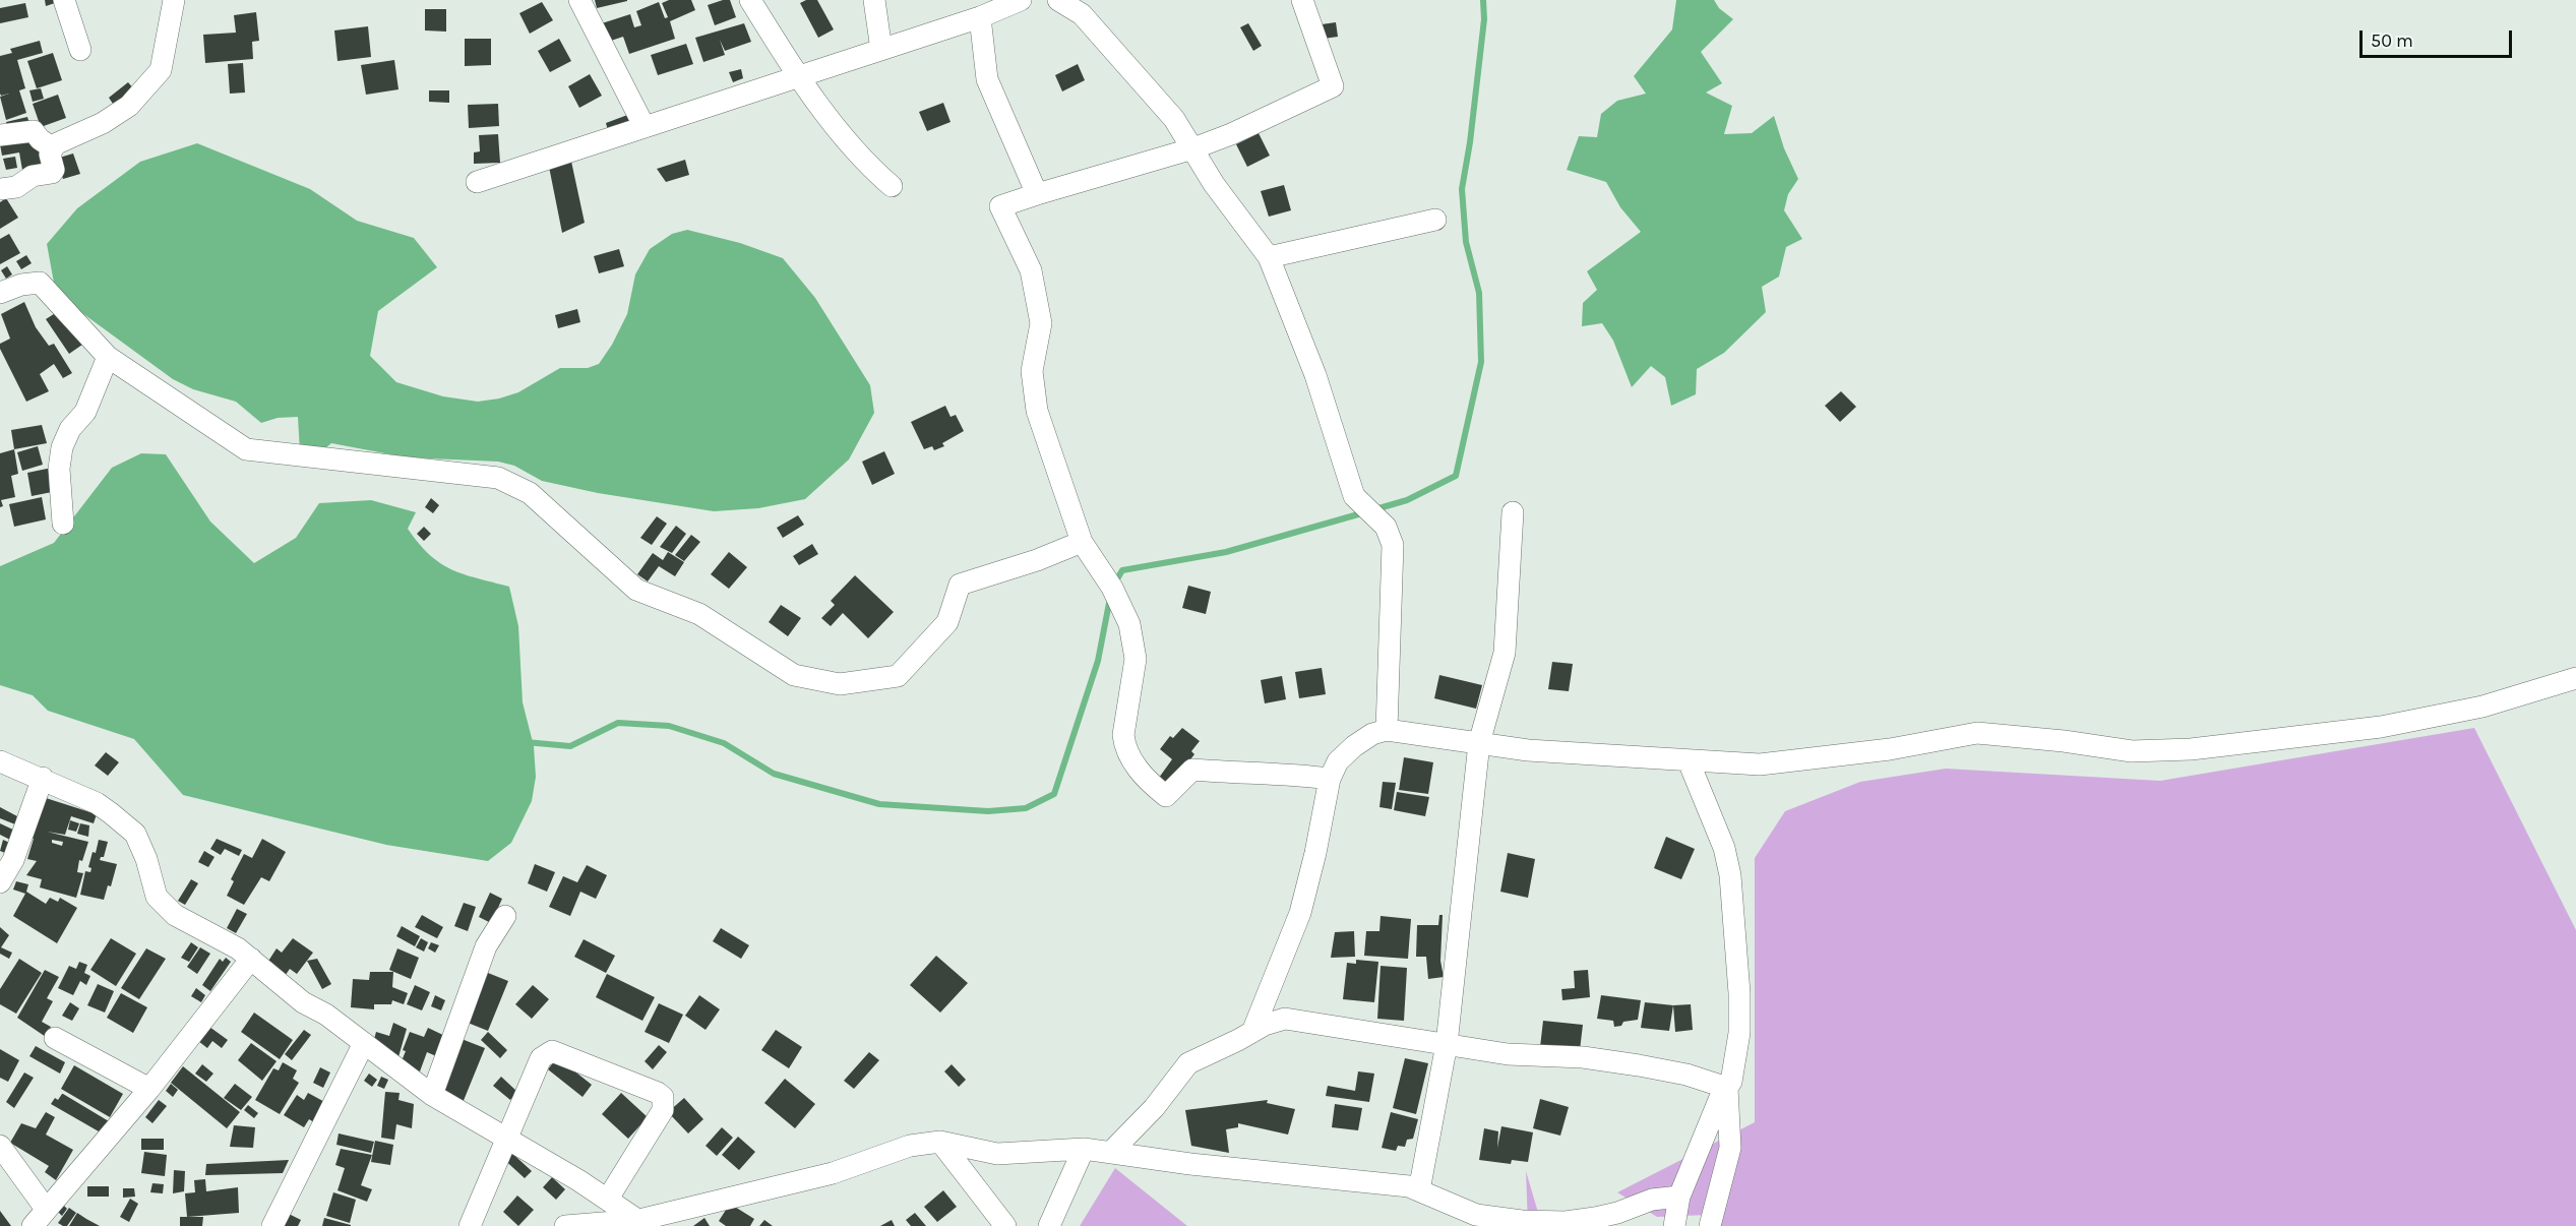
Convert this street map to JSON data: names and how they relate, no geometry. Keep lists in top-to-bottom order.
{
  "scale_bar": "50 m"
}
